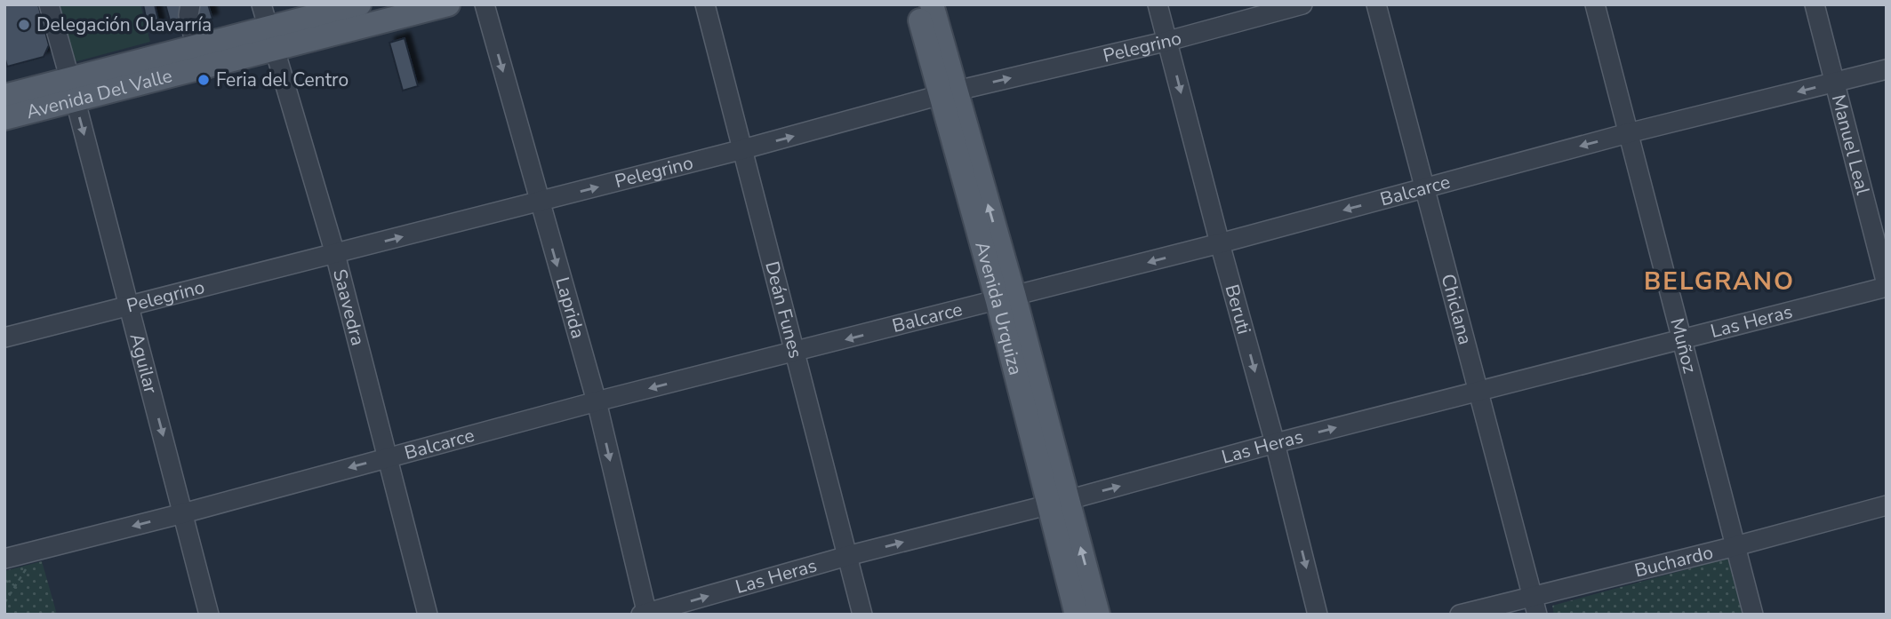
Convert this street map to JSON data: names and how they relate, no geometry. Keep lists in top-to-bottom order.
{
  "streets": {
    "main road": ["Avenida Del Valle", "Avenida Urquiza"],
    "street": [
      "Pelegrino",
      "Manuel Leal",
      "Balcarce",
      "Saavedra",
      "Laprida",
      "Deán Funes",
      "Beruti",
      "Chiclana",
      "Las Heras",
      "Muñoz",
      "Aguilar",
      "Buchardo"
    ]
  },
  "crossings": [
    ["Pelegrino", "Saavedra"],
    ["Pelegrino", "Laprida"],
    ["Pelegrino", "Deán Funes"],
    ["Pelegrino", "Avenida Urquiza"],
    ["Pelegrino", "Beruti"],
    ["Pelegrino", "Aguilar"],
    ["Avenida Del Valle", "Saavedra"],
    ["Avenida Del Valle", "Aguilar"],
    ["Manuel Leal", "Balcarce"],
    ["Manuel Leal", "Las Heras"],
    ["Balcarce", "Saavedra"],
    ["Balcarce", "Laprida"],
    ["Balcarce", "Deán Funes"],
    ["Balcarce", "Avenida Urquiza"],
    ["Balcarce", "Beruti"],
    ["Balcarce", "Chiclana"],
    ["Balcarce", "Muñoz"],
    ["Balcarce", "Aguilar"],
    ["Laprida", "Las Heras"],
    ["Deán Funes", "Las Heras"],
    ["Avenida Urquiza", "Las Heras"],
    ["Beruti", "Las Heras"],
    ["Chiclana", "Las Heras"],
    ["Chiclana", "Buchardo"],
    ["Las Heras", "Muñoz"],
    ["Muñoz", "Buchardo"]
  ],
  "one_way": [
    "Pelegrino",
    "Balcarce",
    "Laprida",
    "Beruti",
    "Las Heras",
    "Aguilar"
  ],
  "districts": ["BELGRANO"],
  "places": ["Delegación Olavarría", "Feria del Centro"]
}
